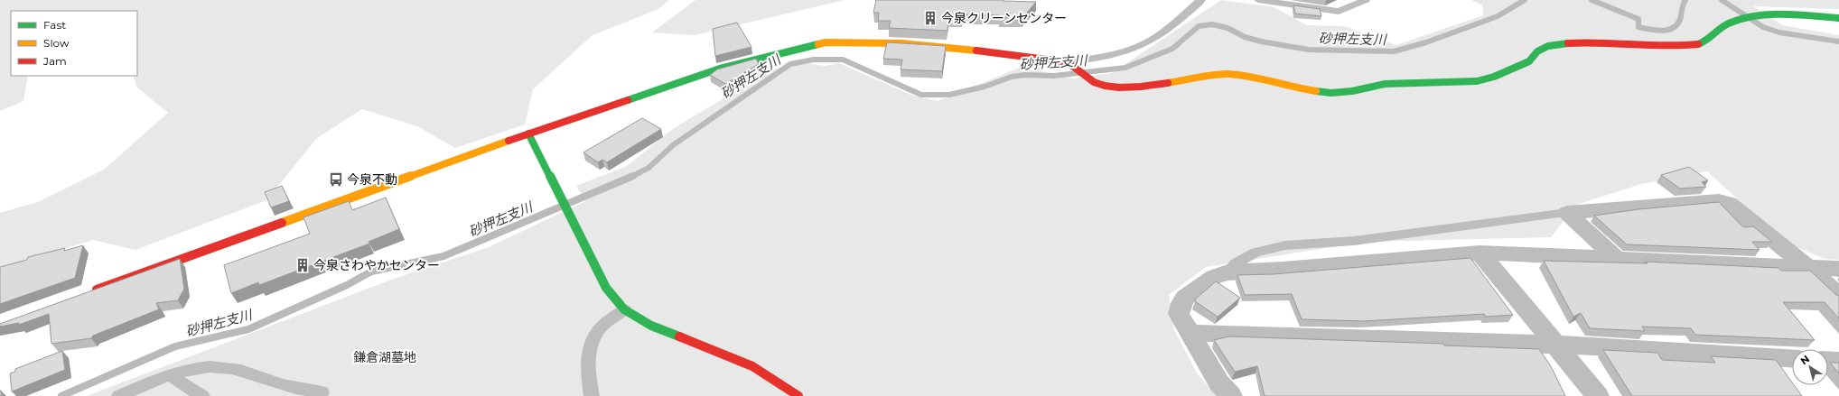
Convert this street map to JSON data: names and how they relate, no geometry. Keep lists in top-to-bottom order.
{
  "water": ["砂押左支川"],
  "parks": ["鎌倉湖墓地"],
  "places": {
    "building": ["今泉クリーンセンター", "今泉さわやかセンター"],
    "bus stop": ["今泉不動"]
  },
  "legend": ["Fast", "Slow", "Jam"],
  "north": "top left"
}
